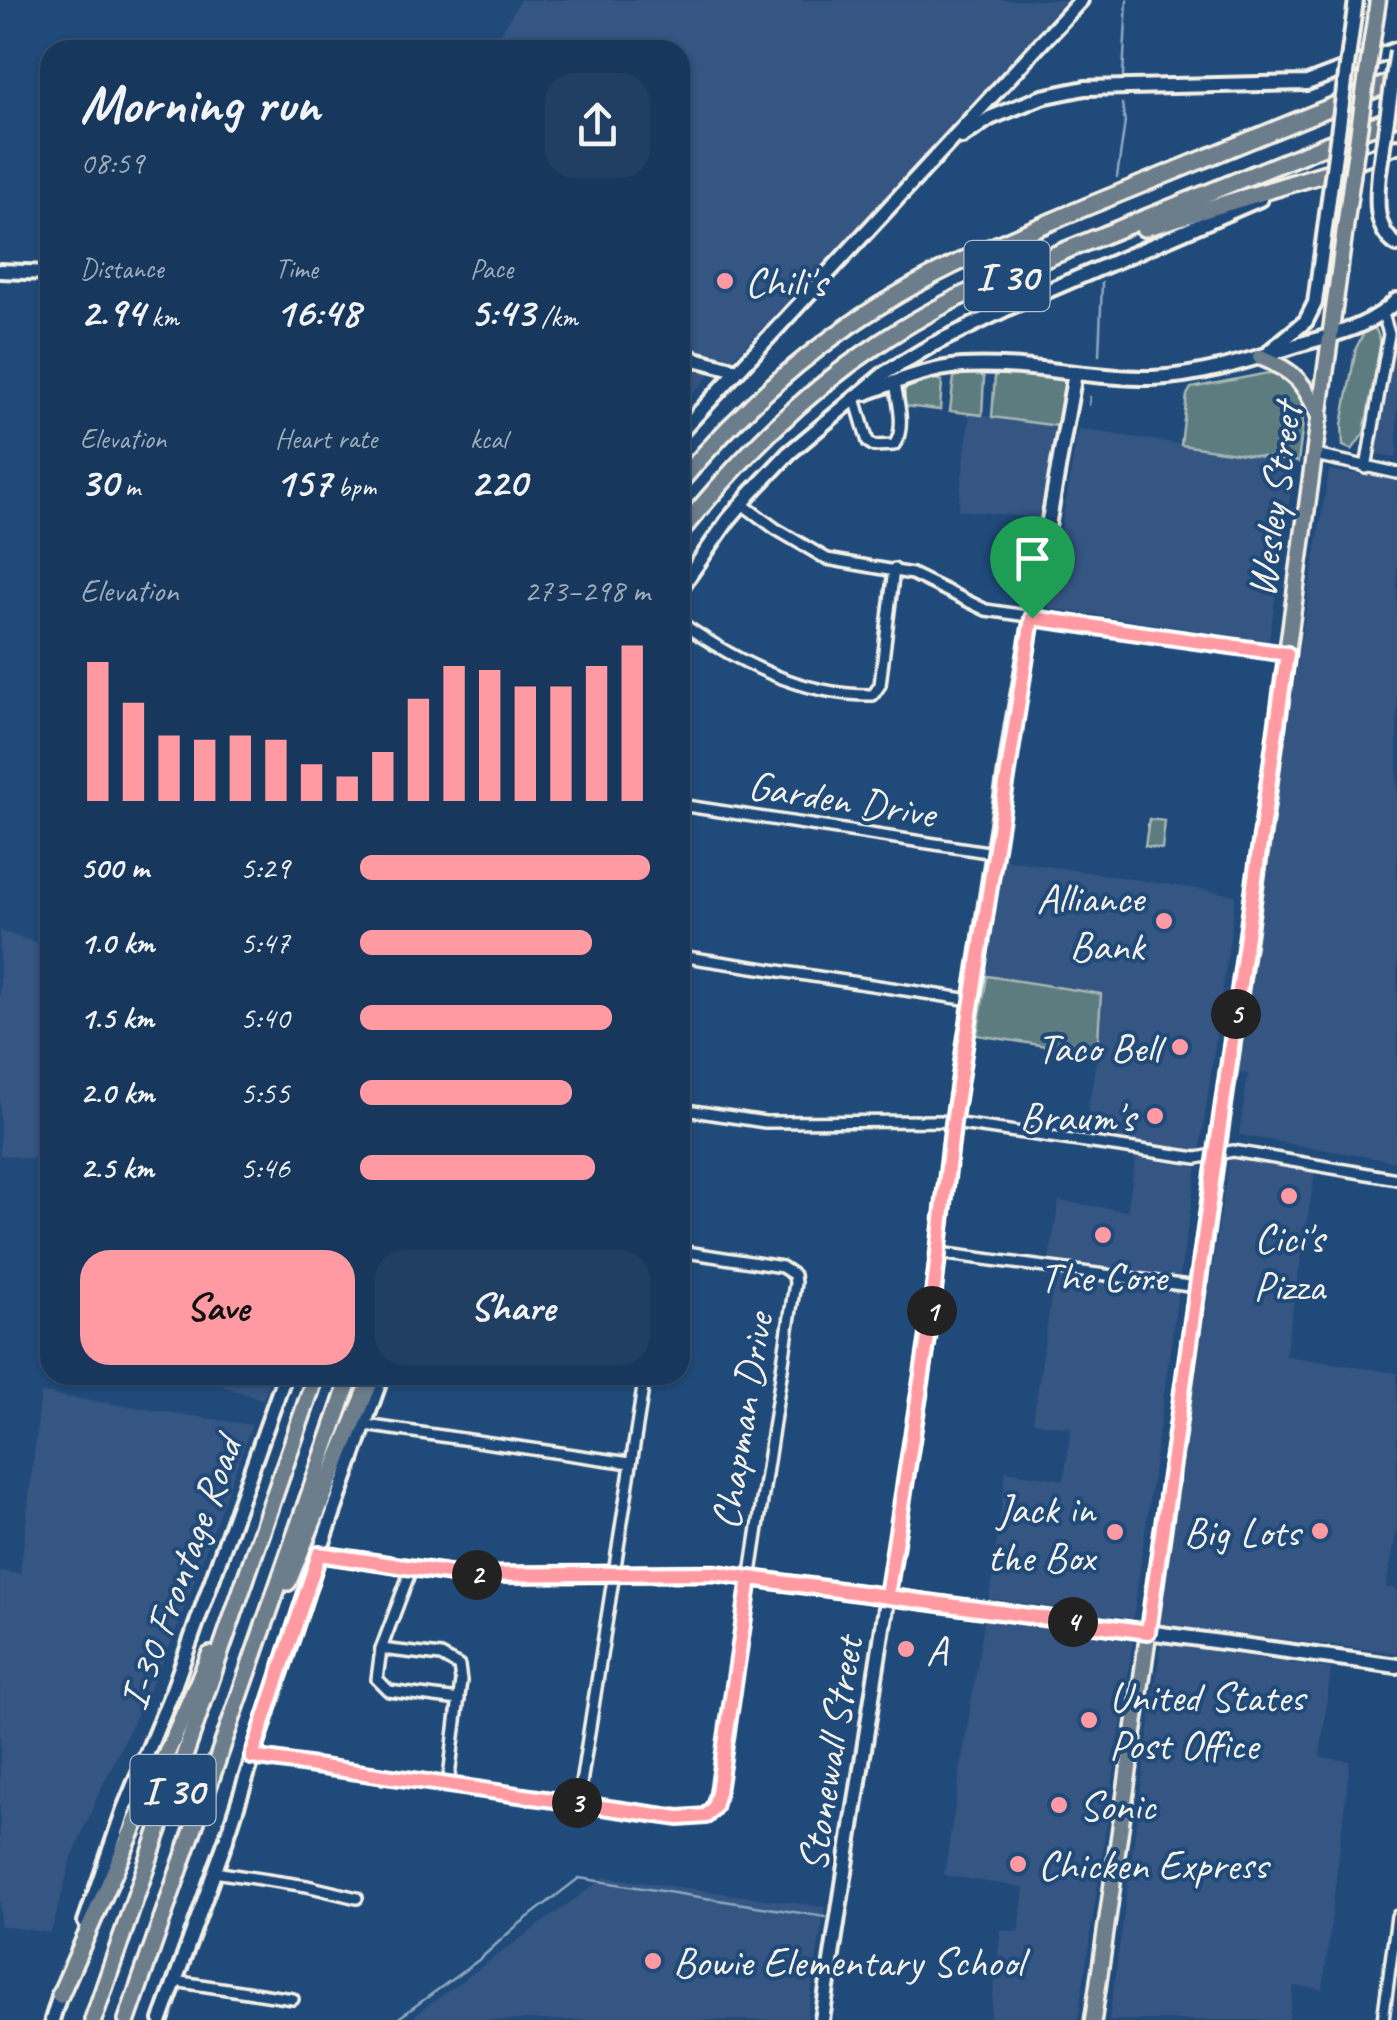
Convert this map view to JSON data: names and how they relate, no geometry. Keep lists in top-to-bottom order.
{
  "streets": {
    "highway": ["I 30"],
    "main road": ["Wesley Street", "I-30 Frontage Road", "Stonewall Street"],
    "street": ["Garden Drive", "Chapman Drive"]
  },
  "crossings": [
    ["Garden Drive", "Stonewall Street"]
  ],
  "places": [
    "Chili's",
    "Alliance Bank",
    "Taco Bell",
    "Braum's",
    "Cici's Pizza",
    "The Core",
    "Big Lots",
    "Jack in the Box",
    "A",
    "United States Post Office",
    "Sonic",
    "Chicken Express",
    "Bowie Elementary School"
  ],
  "page": {
    "heading": ["Morning run", "08:59"],
    "stats": [
      ["Distance", "2.94 km"],
      ["Time", "16:48"],
      ["Pace", "5:43 /km"],
      ["Elevation", "30 m"],
      ["Heart rate", "157 bpm"],
      ["kcal", "220"]
    ],
    "chart": ["Elevation", "273–298 m"],
    "list": [
      {
        "name": "500 m",
        "note": "5:29"
      },
      {
        "name": "1.0 km",
        "note": "5:47"
      },
      {
        "name": "1.5 km",
        "note": "5:40"
      },
      {
        "name": "2.0 km",
        "note": "5:55"
      },
      {
        "name": "2.5 km",
        "note": "5:46"
      }
    ],
    "pins": [
      "5",
      "1",
      "2",
      "4",
      "3"
    ],
    "buttons": ["Save", "Share"]
  }
}
